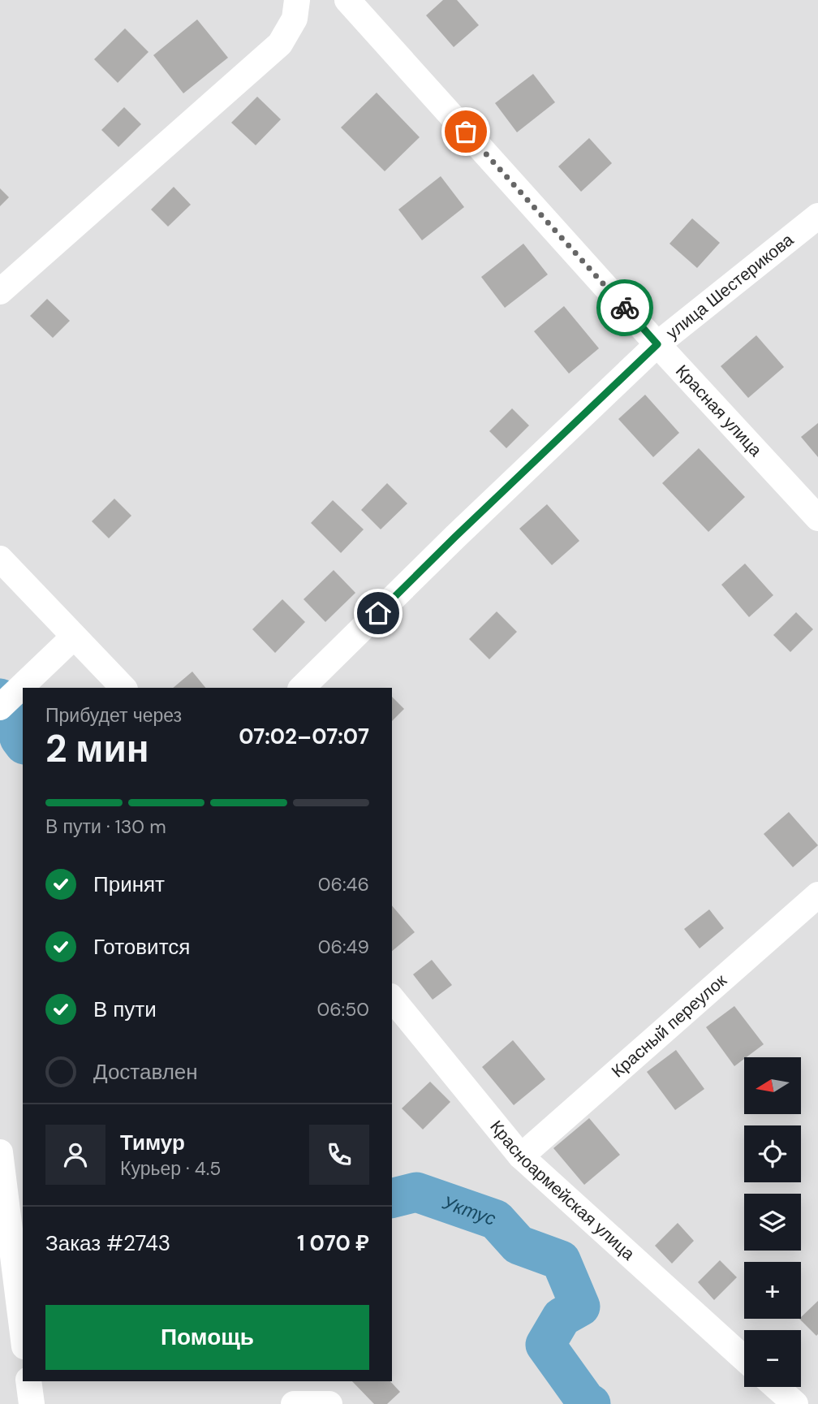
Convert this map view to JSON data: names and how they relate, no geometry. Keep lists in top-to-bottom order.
{
  "streets": {
    "street": [
      "улица Шестерикова",
      "Красная улица",
      "Красный переулок",
      "Красноармейская улица"
    ]
  },
  "crossings": [
    ["улица Шестерикова", "Красная улица"],
    ["Красный переулок", "Красноармейская улица"]
  ],
  "water": ["Уктус"],
  "north": "left",
  "page": {
    "heading": ["2 мин", "Прибудет через", "07:02–07:07"],
    "panel": [
      "Тимур",
      "Курьер · 4.5",
      "Заказ #2743",
      "1 070 ₽"
    ],
    "bar": "В пути · 130 m",
    "list": [
      ["Принят", "06:46"],
      ["Готовится", "06:49"],
      ["В пути", "06:50"],
      "Доставлен"
    ],
    "map_buttons": ["+", "−"],
    "buttons": "Помощь"
  }
}
